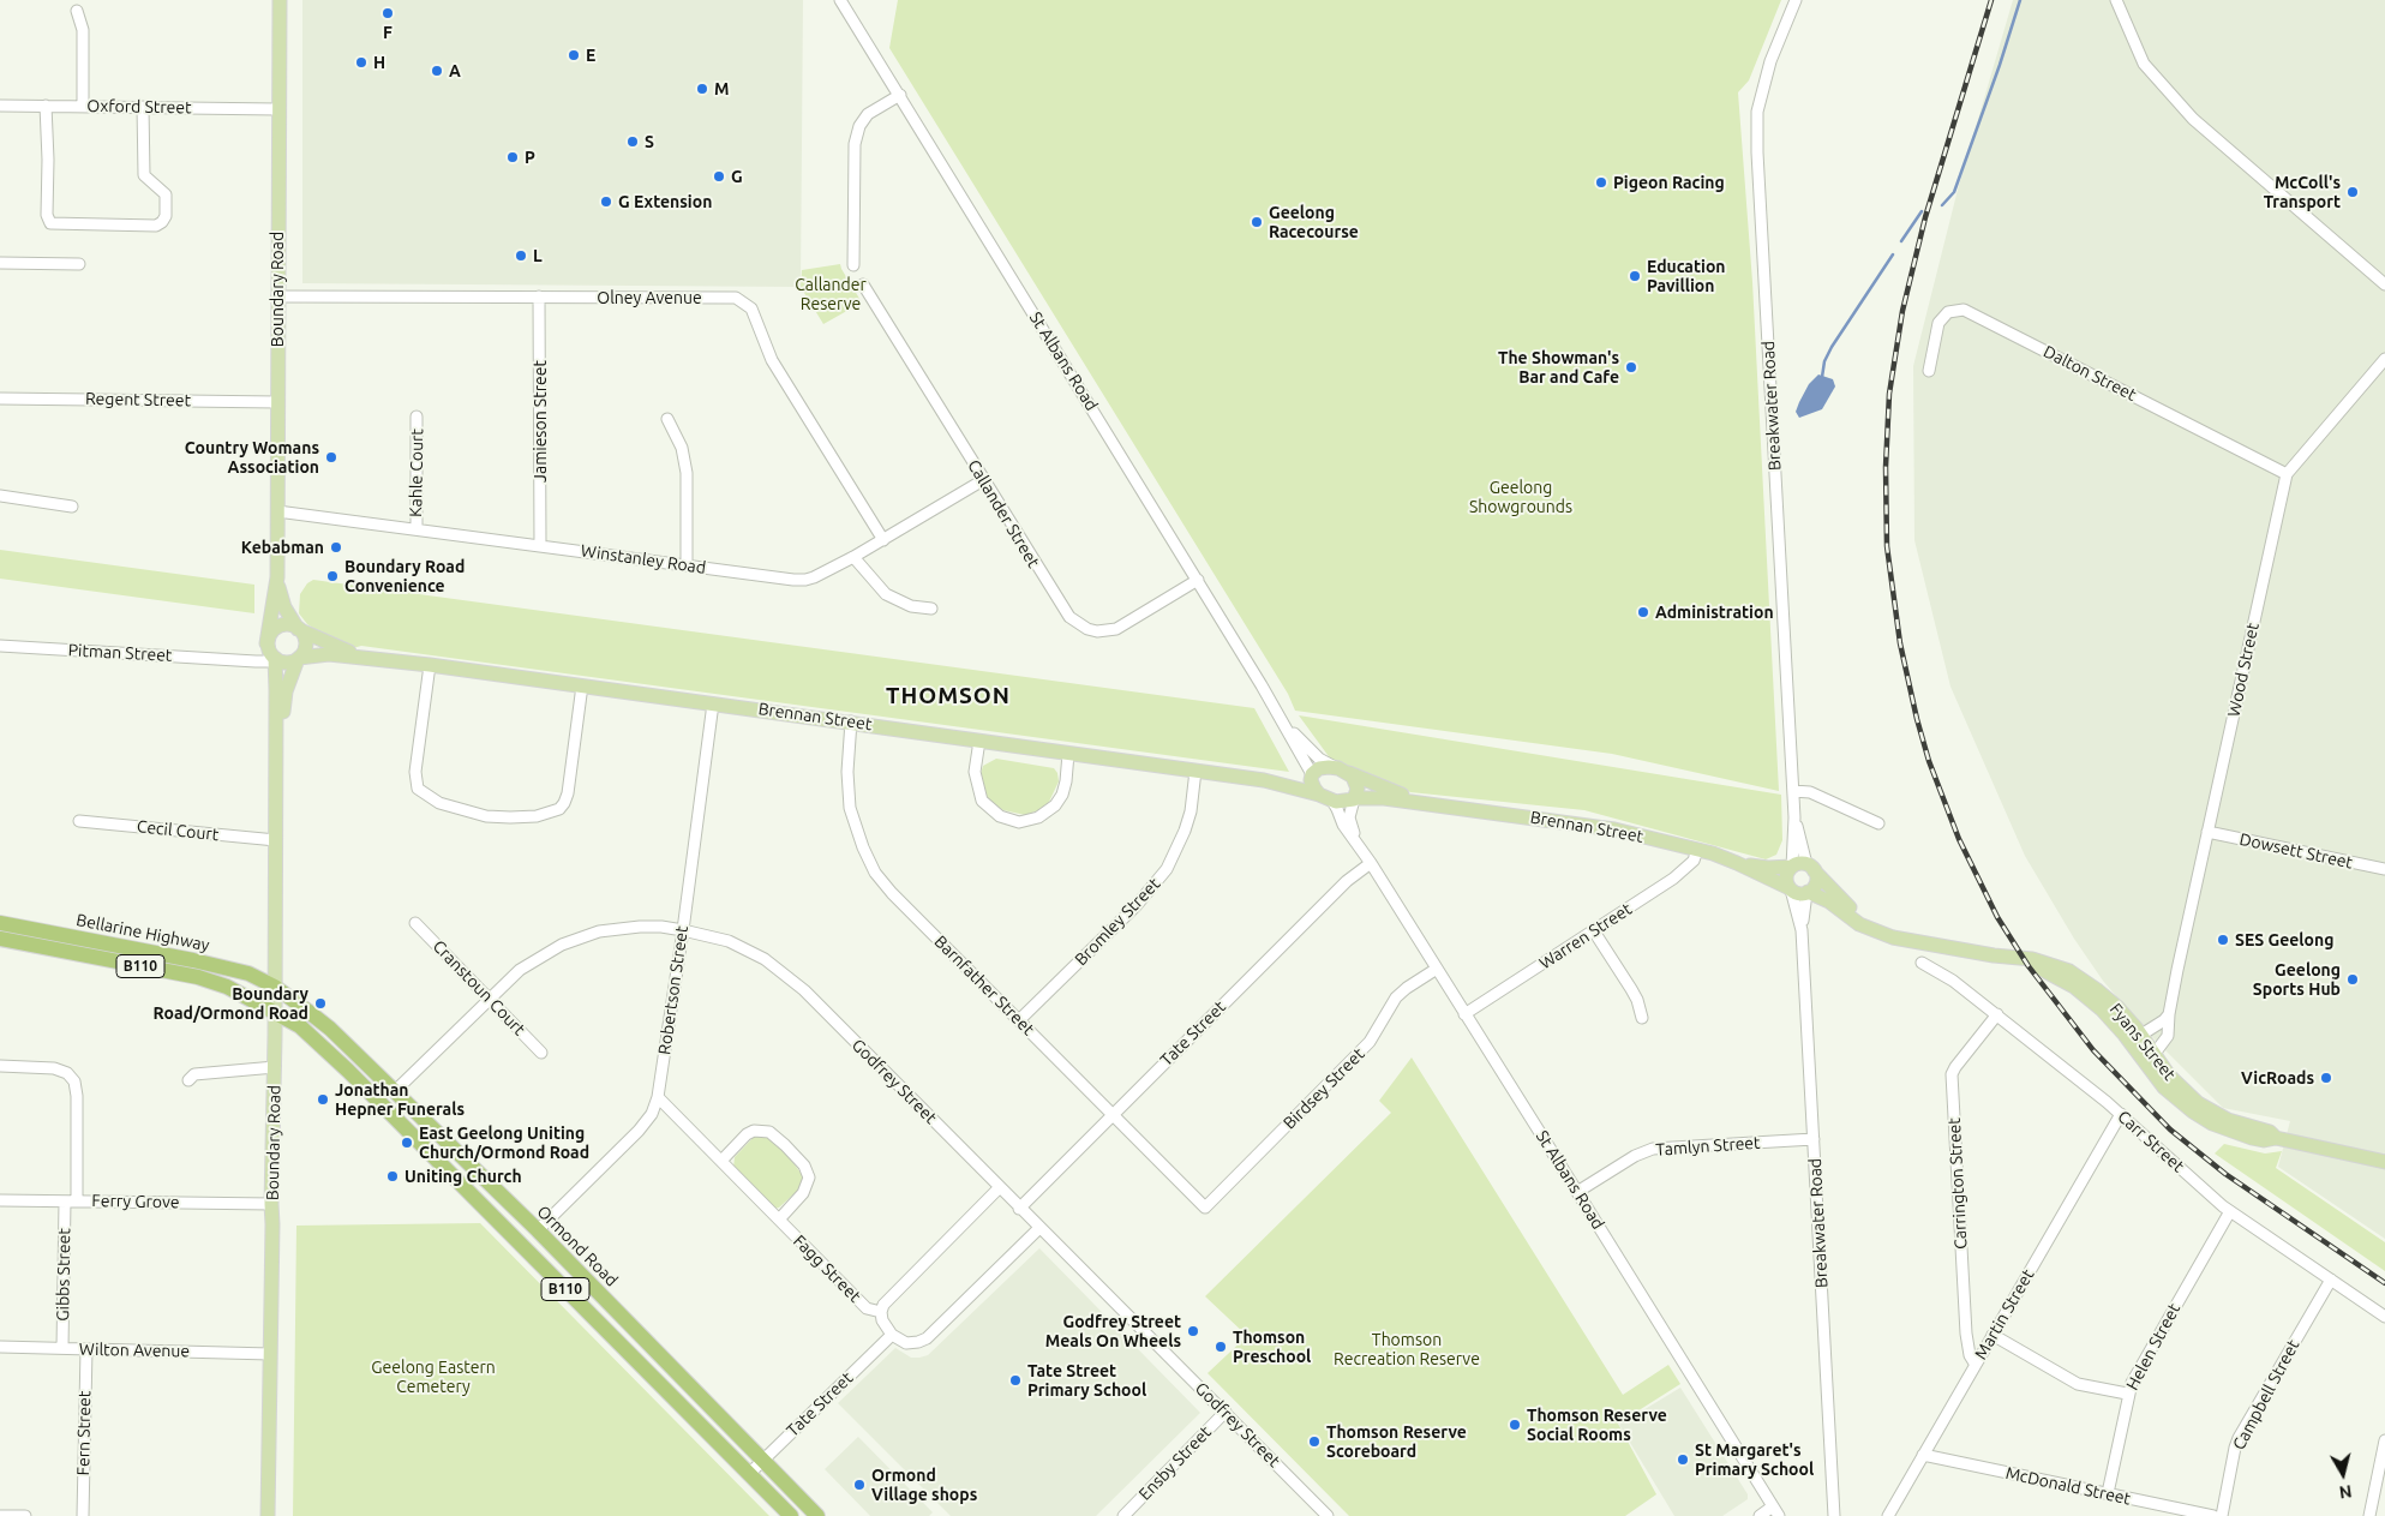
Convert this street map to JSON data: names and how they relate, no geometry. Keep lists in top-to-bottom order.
{
  "streets": {
    "highway": ["Bellarine Highway", "B110", "Ormond Road"],
    "main road": ["Boundary Road", "Brennan Street", "Fyans Street"],
    "street": [
      "Oxford Street",
      "Olney Avenue",
      "St Albans Road",
      "Dalton Street",
      "Regent Street",
      "Breakwater Road",
      "Jamieson Street",
      "Kahle Court",
      "Callander Street",
      "Winstanley Road",
      "Pitman Street",
      "Wood Street",
      "Cecil Court",
      "Dowsett Street",
      "Bromley Street",
      "Warren Street",
      "Barnfather Street",
      "Cranstoun Court",
      "Robertson Street",
      "Tate Street",
      "Godfrey Street",
      "Birdsey Street",
      "Carr Street",
      "Tamlyn Street",
      "Carrington Street",
      "Ferry Grove",
      "Fagg Street",
      "Gibbs Street",
      "Martin Street",
      "Helen Street",
      "Wilton Avenue",
      "Campbell Street",
      "Fern Street",
      "Ensby Street",
      "McDonald Street"
    ]
  },
  "crossings": [
    ["Oxford Street", "Boundary Road"],
    ["Boundary Road", "Olney Avenue"],
    ["Boundary Road", "Regent Street"],
    ["Boundary Road", "Winstanley Road"],
    ["Boundary Road", "Pitman Street"],
    ["Boundary Road", "Brennan Street"],
    ["Boundary Road", "Cecil Court"],
    ["Boundary Road", "Bellarine Highway"],
    ["Boundary Road", "B110"],
    ["Boundary Road", "Ferry Grove"],
    ["Boundary Road", "Ormond Road"],
    ["Boundary Road", "Wilton Avenue"],
    ["Olney Avenue", "Jamieson Street"],
    ["Olney Avenue", "Winstanley Road"],
    ["St Albans Road", "Callander Street"],
    ["St Albans Road", "Brennan Street"],
    ["St Albans Road", "Warren Street"],
    ["St Albans Road", "Tate Street"],
    ["St Albans Road", "Birdsey Street"],
    ["St Albans Road", "Tamlyn Street"],
    ["Dalton Street", "Wood Street"],
    ["Breakwater Road", "Brennan Street"],
    ["Breakwater Road", "Fyans Street"],
    ["Breakwater Road", "Tamlyn Street"],
    ["Jamieson Street", "Winstanley Road"],
    ["Kahle Court", "Winstanley Road"],
    ["Callander Street", "Winstanley Road"],
    ["Pitman Street", "Brennan Street"],
    ["Wood Street", "Dowsett Street"],
    ["Wood Street", "Fyans Street"],
    ["Brennan Street", "Bromley Street"],
    ["Brennan Street", "Warren Street"],
    ["Brennan Street", "Barnfather Street"],
    ["Brennan Street", "Robertson Street"],
    ["Brennan Street", "Fyans Street"],
    ["Bromley Street", "Barnfather Street"],
    ["Bellarine Highway", "B110"],
    ["Bellarine Highway", "Ormond Road"],
    ["B110", "Tate Street"],
    ["Barnfather Street", "Tate Street"],
    ["Barnfather Street", "Birdsey Street"],
    ["Cranstoun Court", "Godfrey Street"],
    ["Robertson Street", "Godfrey Street"],
    ["Robertson Street", "Ormond Road"],
    ["Robertson Street", "Fagg Street"],
    ["Tate Street", "Godfrey Street"],
    ["Tate Street", "Ormond Road"],
    ["Godfrey Street", "Ormond Road"],
    ["Godfrey Street", "Ensby Street"],
    ["Carr Street", "Carrington Street"],
    ["Carr Street", "Martin Street"],
    ["Carr Street", "Helen Street"],
    ["Carr Street", "Campbell Street"],
    ["Carrington Street", "Martin Street"],
    ["Ferry Grove", "Gibbs Street"],
    ["Gibbs Street", "Wilton Avenue"],
    ["Martin Street", "McDonald Street"],
    ["Helen Street", "McDonald Street"],
    ["Wilton Avenue", "Fern Street"]
  ],
  "districts": ["THOMSON"],
  "parks": [
    "Callander Reserve",
    "Geelong Showgrounds",
    "Thomson Recreation Reserve",
    "Geelong Eastern Cemetery"
  ],
  "places": [
    "F",
    "E",
    "H",
    "A",
    "M",
    "S",
    "P",
    "G",
    "Pigeon Racing",
    "McColl's Transport",
    "G Extension",
    "Geelong Racecourse",
    "L",
    "Education Pavillion",
    "The Showman's Bar and Cafe",
    "Country Womans Association",
    "Kebabman",
    "Boundary Road Convenience",
    "Administration",
    "SES Geelong",
    "Geelong Sports Hub",
    "Boundary Road/Ormond Road",
    "VicRoads",
    "Jonathan Hepner Funerals",
    "East Geelong Uniting Church/Ormond Road",
    "Uniting Church",
    "Godfrey Street Meals On Wheels",
    "Thomson Preschool",
    "Tate Street Primary School",
    "Thomson Reserve Social Rooms",
    "Thomson Reserve Scoreboard",
    "St Margaret's Primary School",
    "Ormond Village shops"
  ],
  "north": "bottom"
}
